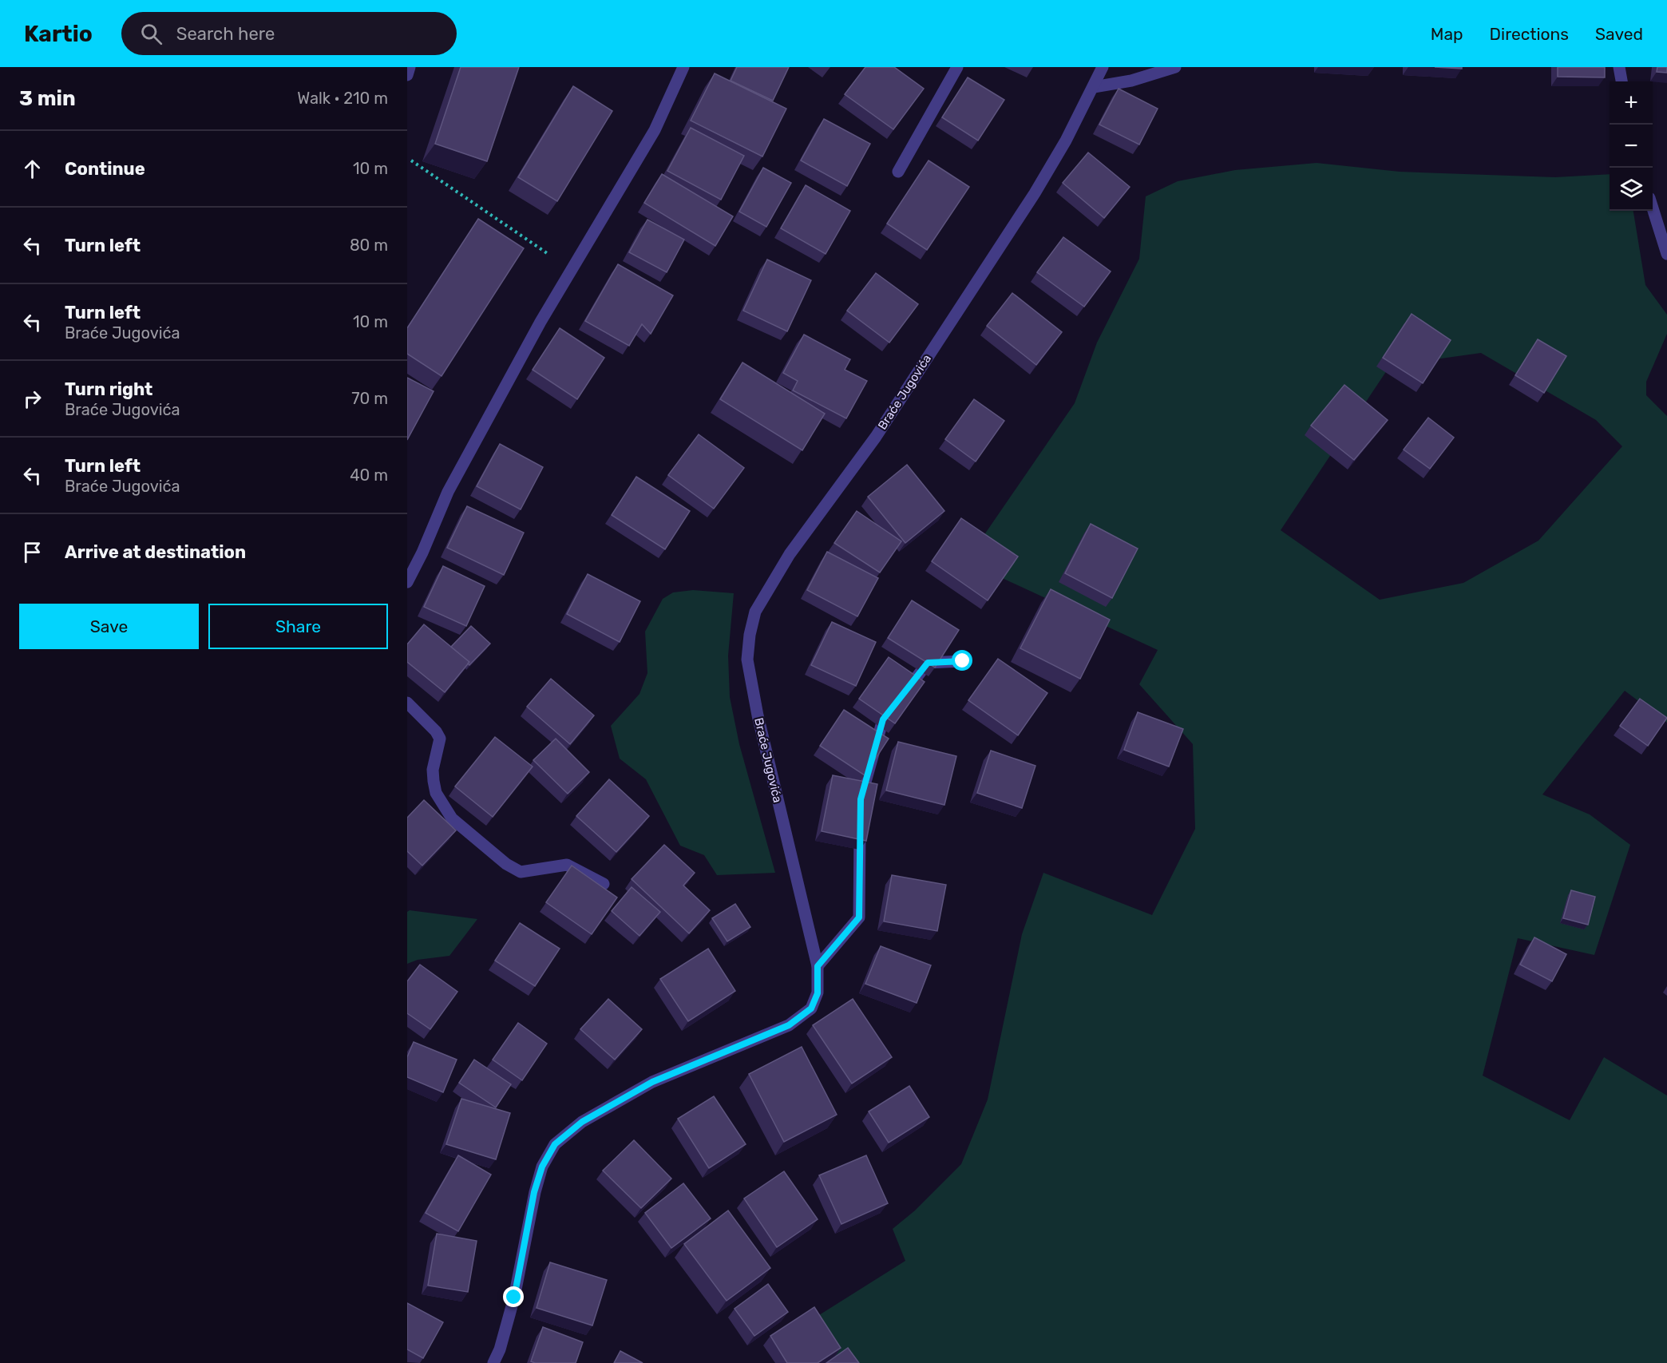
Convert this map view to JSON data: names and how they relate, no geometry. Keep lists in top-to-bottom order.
{
  "streets": {
    "street": ["Braće Jugovića"]
  },
  "page": {
    "header": "Kartio",
    "search": "Search here",
    "nav": ["Map", "Directions", "Saved"],
    "heading": ["3 min", "Walk · 210 m"],
    "map_buttons": ["+", "−"],
    "list": [
      ["Continue", "10 m"],
      ["Turn left", "80 m"],
      ["Turn left", "Braće Jugovića", "10 m"],
      ["Turn right", "Braće Jugovića", "70 m"],
      ["Turn left", "Braće Jugovića", "40 m"],
      "Arrive at destination"
    ],
    "buttons": ["Save", "Share"]
  }
}
